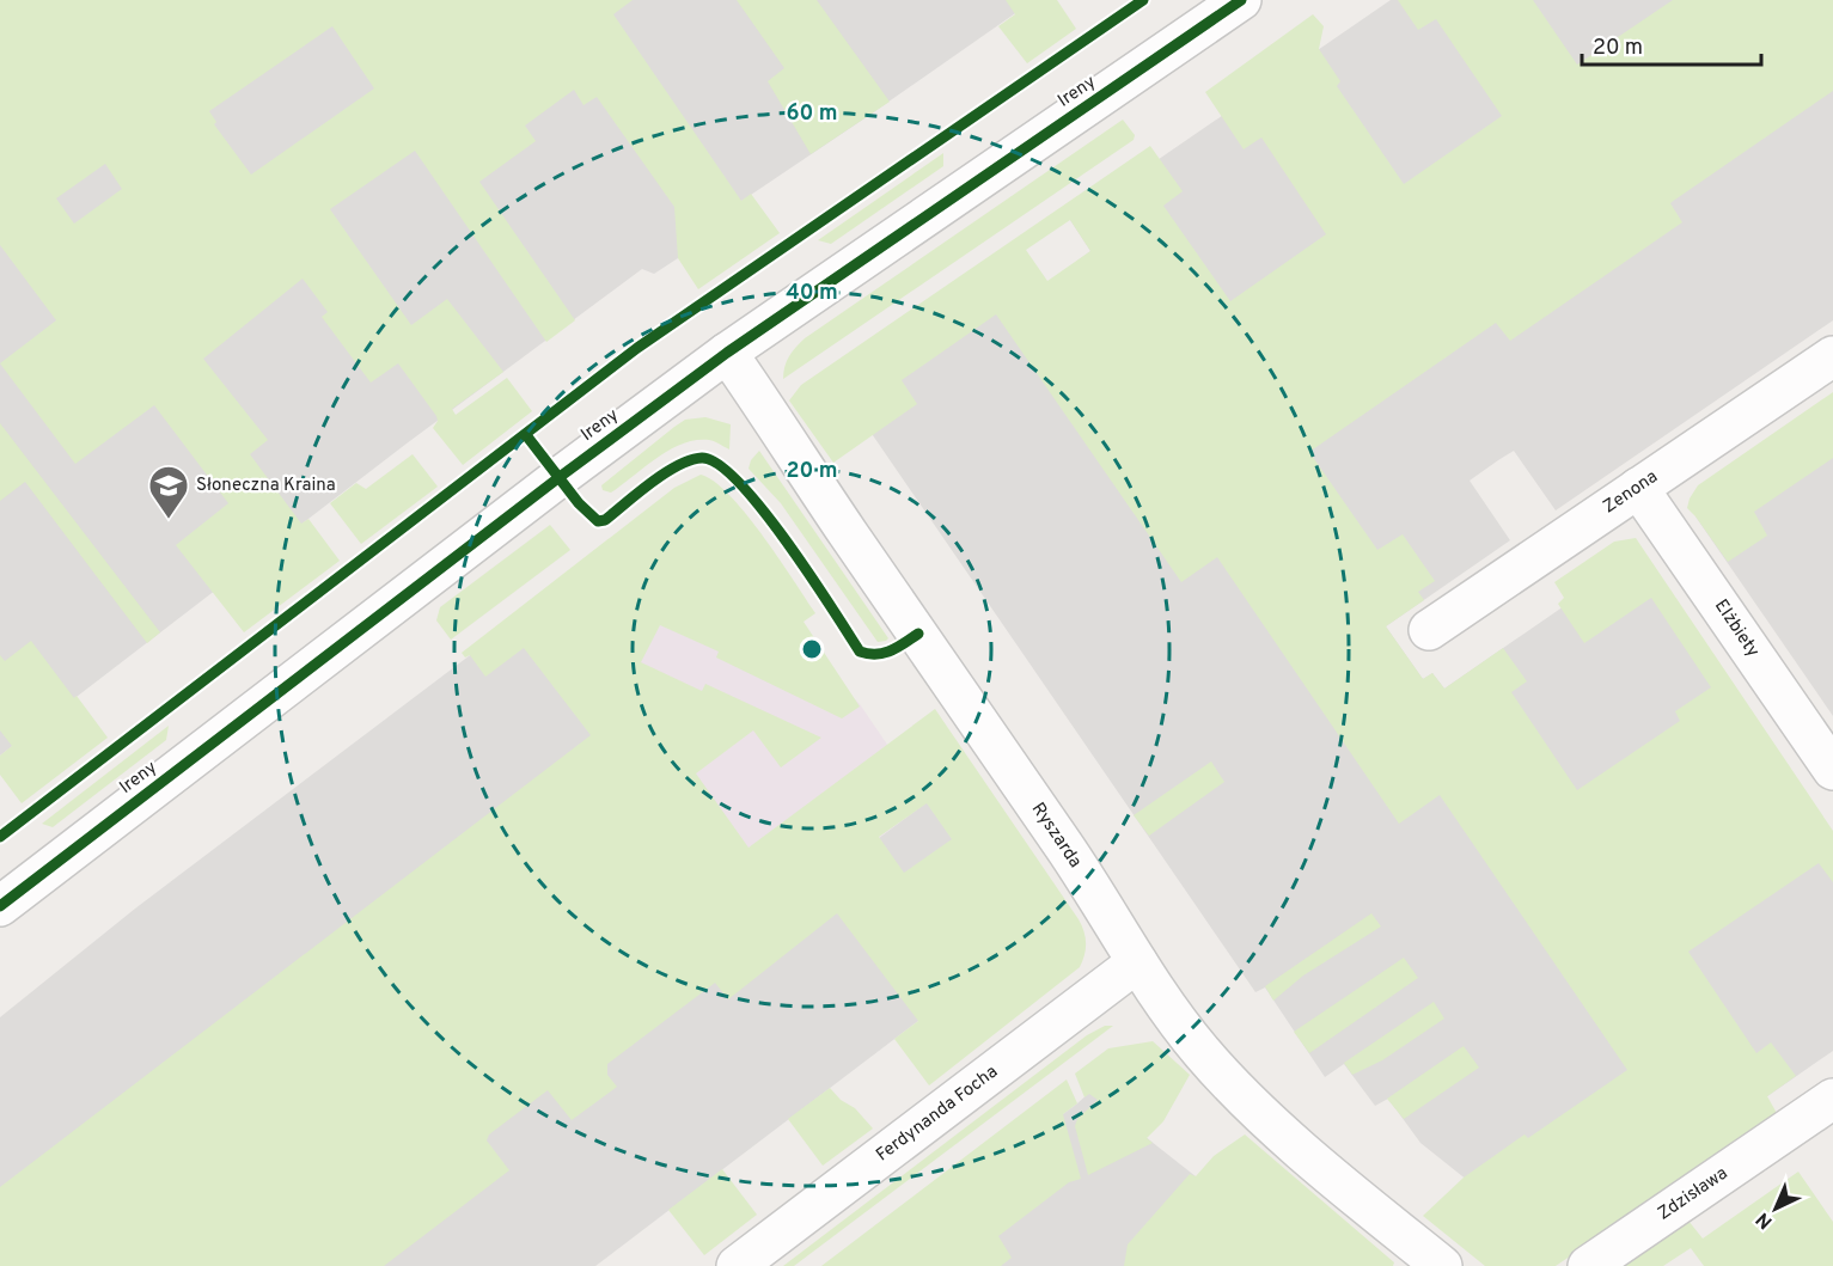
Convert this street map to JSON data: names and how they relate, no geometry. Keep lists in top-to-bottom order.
{
  "streets": {
    "street": [
      "Ireny",
      "Zenona",
      "Elżbiety",
      "Ryszarda",
      "Ferdynanda Focha",
      "Zdzisława"
    ]
  },
  "crossings": [
    ["Ireny", "Ryszarda"],
    ["Zenona", "Elżbiety"],
    ["Ryszarda", "Ferdynanda Focha"]
  ],
  "places": {
    "school or university": ["Słoneczna Kraina"]
  },
  "scale_bar": "20 m",
  "north": "bottom left",
  "rings": ["60 m", "40 m", "20 m"]
}
